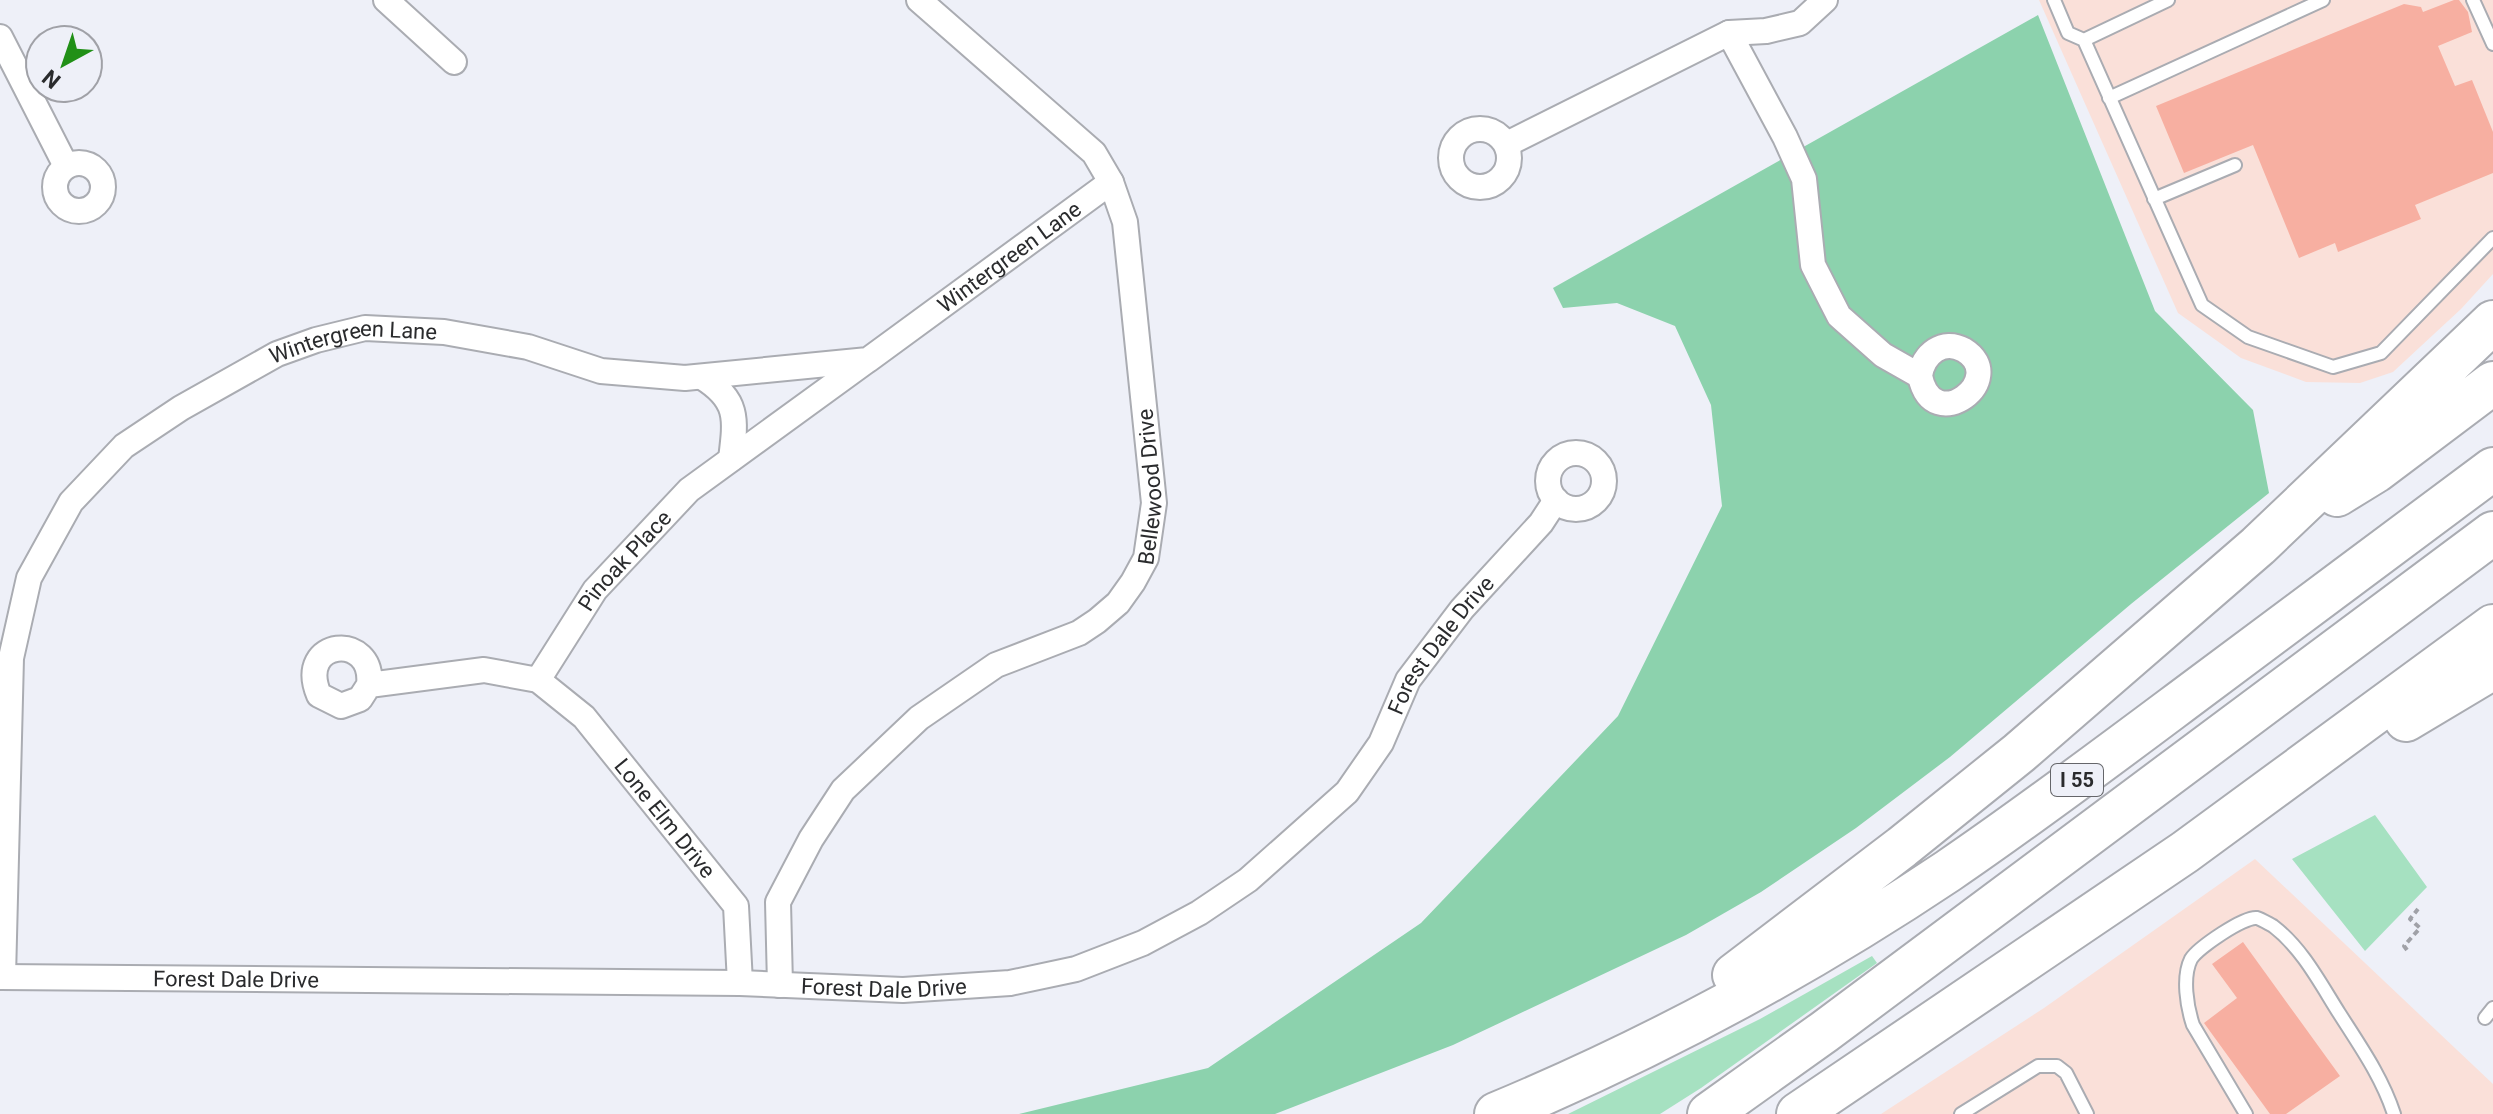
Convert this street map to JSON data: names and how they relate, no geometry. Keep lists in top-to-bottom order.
{
  "streets": {
    "highway": ["I 55"],
    "street": [
      "Wintergreen Lane",
      "Bellewood Drive",
      "Pinoak Place",
      "Forest Dale Drive",
      "Lone Elm Drive"
    ]
  },
  "crossings": [
    ["Wintergreen Lane", "Bellewood Drive"],
    ["Wintergreen Lane", "Pinoak Place"],
    ["Wintergreen Lane", "Forest Dale Drive"],
    ["Bellewood Drive", "Forest Dale Drive"],
    ["Pinoak Place", "Lone Elm Drive"],
    ["Forest Dale Drive", "Lone Elm Drive"]
  ],
  "north": "bottom left"
}
